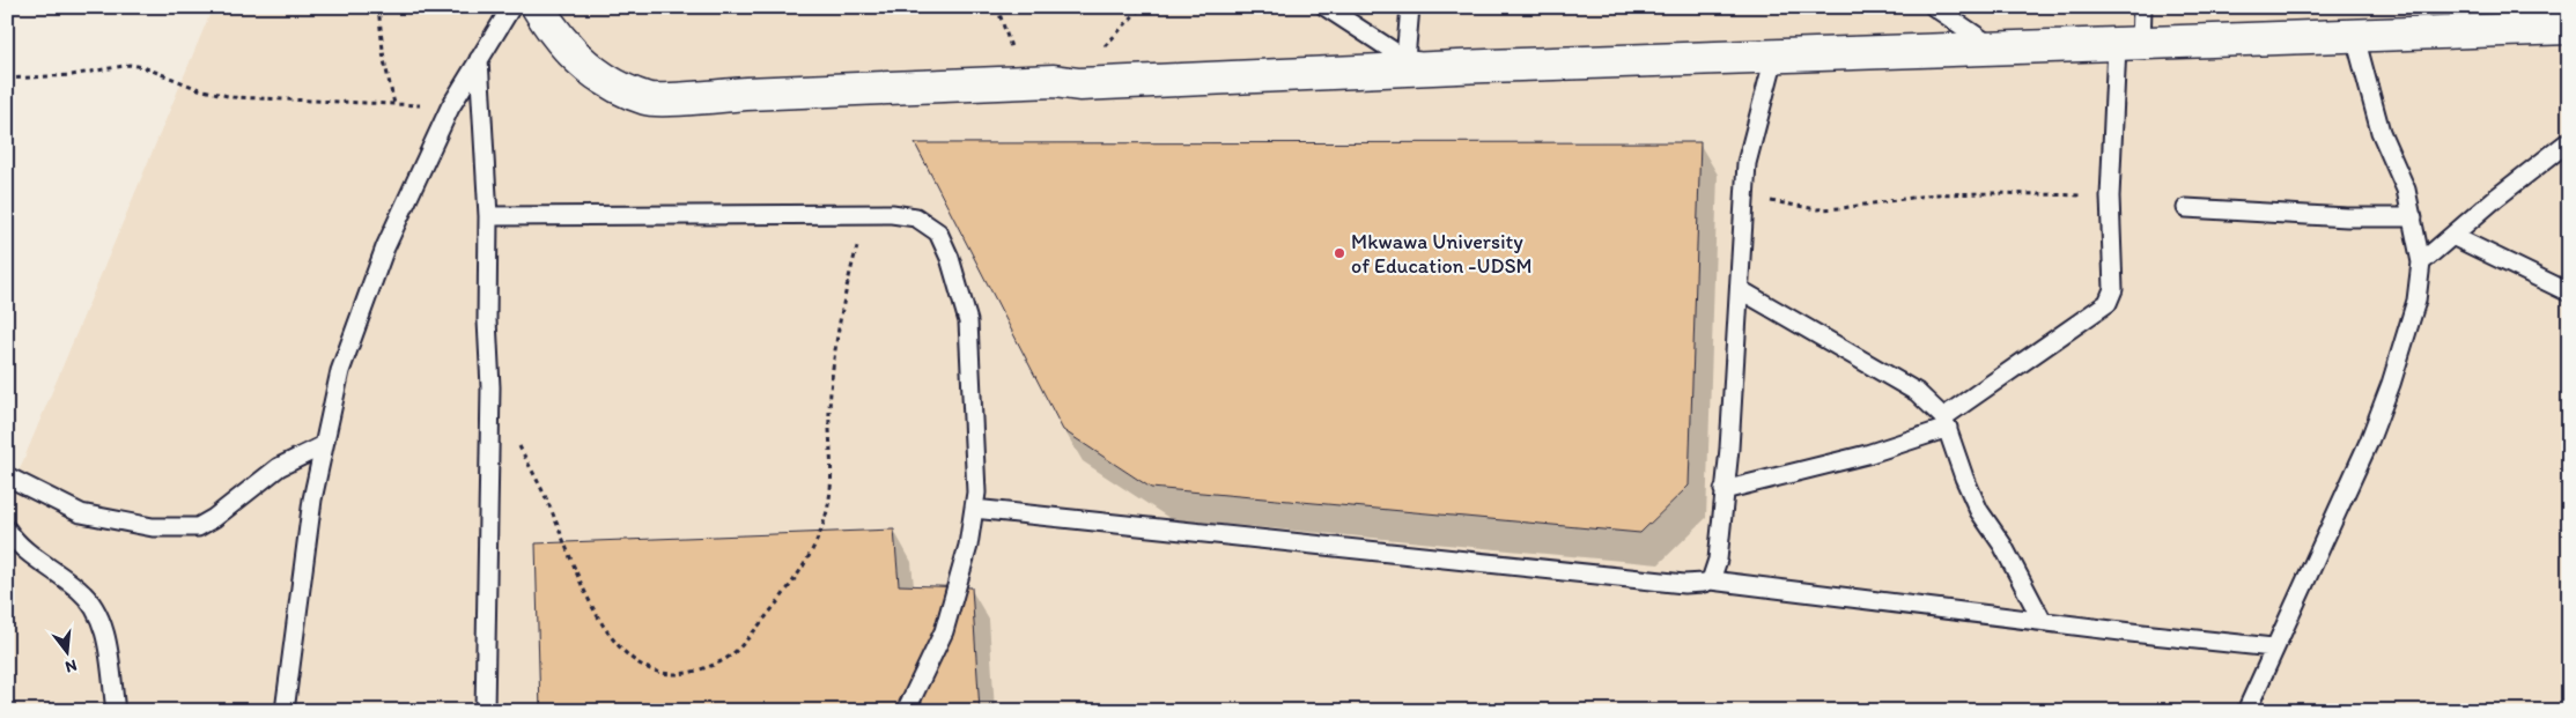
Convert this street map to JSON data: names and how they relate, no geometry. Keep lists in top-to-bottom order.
{
  "places": ["Mkwawa University of Education -UDSM"],
  "north": "bottom"
}
